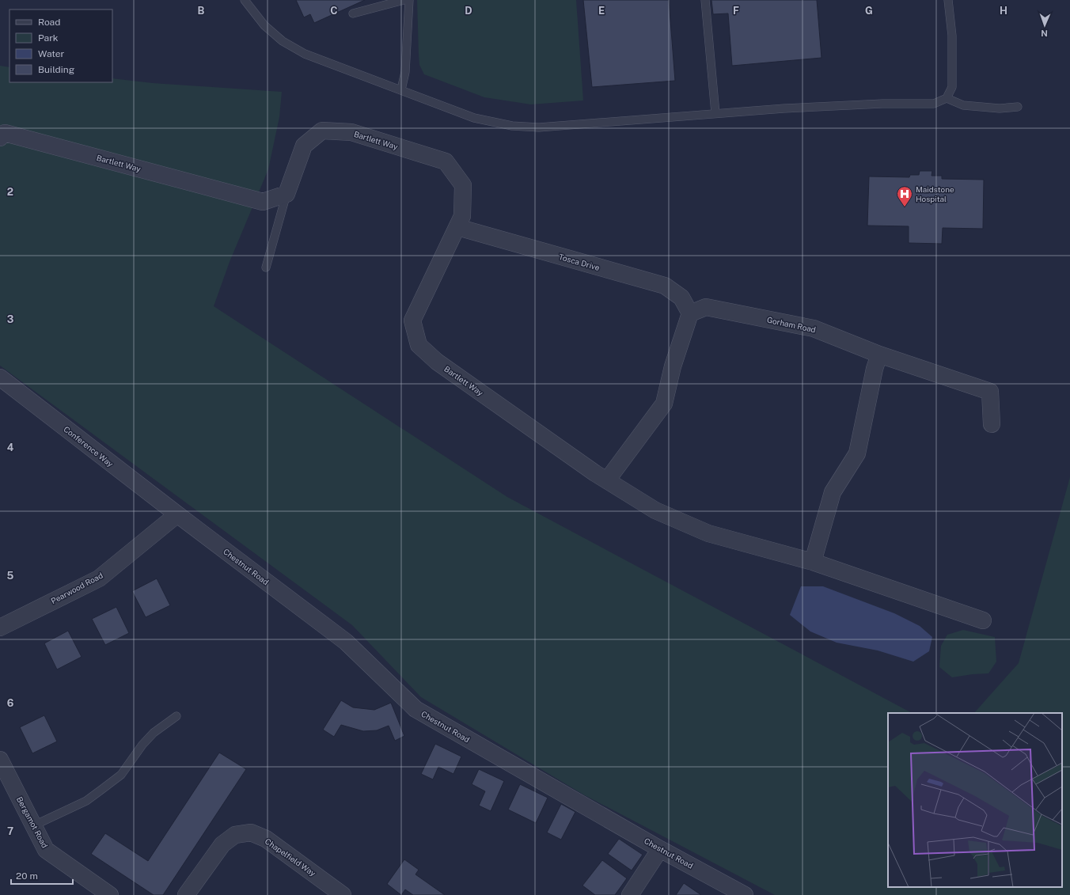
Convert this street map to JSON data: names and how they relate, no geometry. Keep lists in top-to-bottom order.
{
  "streets": {
    "street": [
      "Bartlett Way",
      "Tosca Drive",
      "Gorham Road",
      "Conference Way",
      "Chestnut Road",
      "Pearwood Road",
      "Bergamot Road",
      "Chapelfield Way"
    ]
  },
  "crossings": [
    ["Bartlett Way", "Tosca Drive"],
    ["Tosca Drive", "Gorham Road"],
    ["Conference Way", "Chestnut Road"],
    ["Conference Way", "Pearwood Road"],
    ["Chestnut Road", "Pearwood Road"]
  ],
  "places": {
    "hospital": ["Maidstone Hospital"]
  },
  "legend": [
    "Road",
    "Park",
    "Water",
    "Building"
  ],
  "scale_bar": "20 m",
  "north": "bottom",
  "grid": {
    "columns": [
      "B",
      "C",
      "D",
      "E",
      "F",
      "G",
      "H"
    ],
    "rows": [
      "2",
      "3",
      "4",
      "5",
      "6",
      "7"
    ]
  }
}
